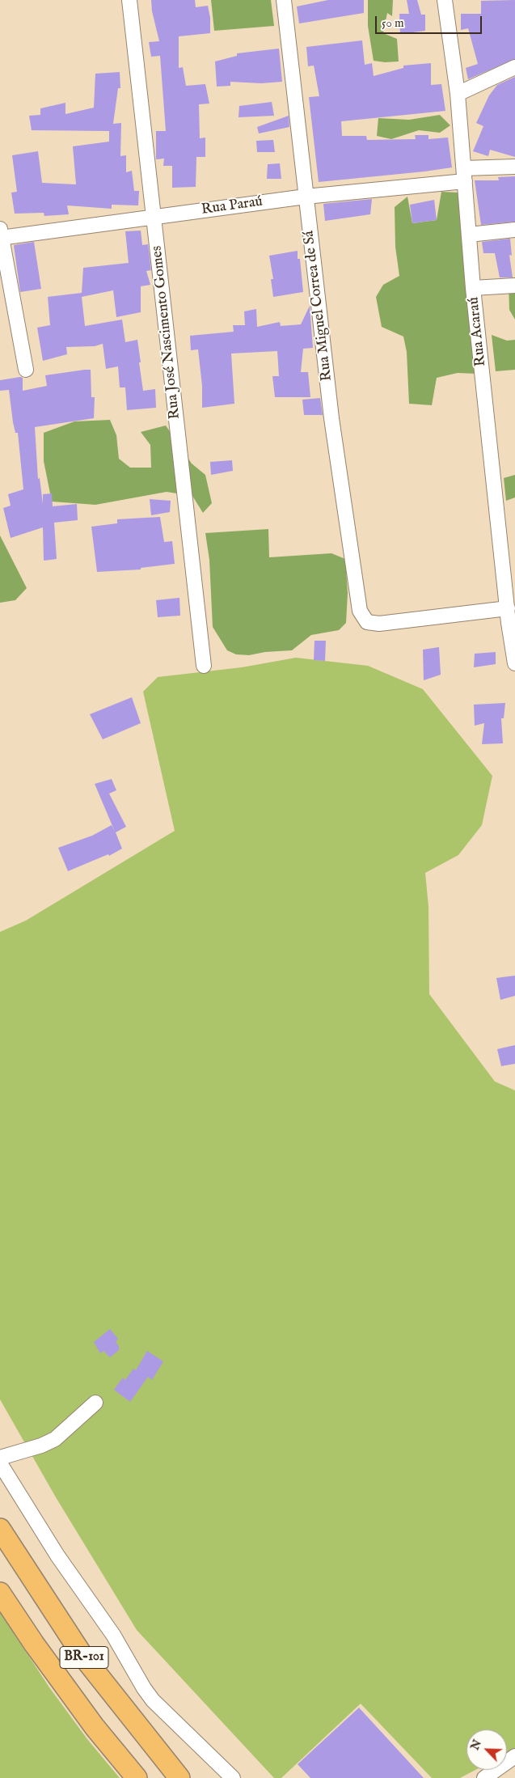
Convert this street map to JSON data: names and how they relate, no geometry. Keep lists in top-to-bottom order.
{
  "streets": {
    "highway": ["BR-101"],
    "street": [
      "Rua Paraú",
      "Rua Miguel Correa de Sá",
      "Rua Acaraú",
      "Rua José Nascimento Gomes"
    ]
  },
  "crossings": [
    ["Rua Paraú", "Rua Miguel Correa de Sá"],
    ["Rua Paraú", "Rua Acaraú"],
    ["Rua Paraú", "Rua José Nascimento Gomes"],
    ["Rua Miguel Correa de Sá", "Rua Acaraú"]
  ],
  "scale_bar": "50 m",
  "north": "top left"
}
